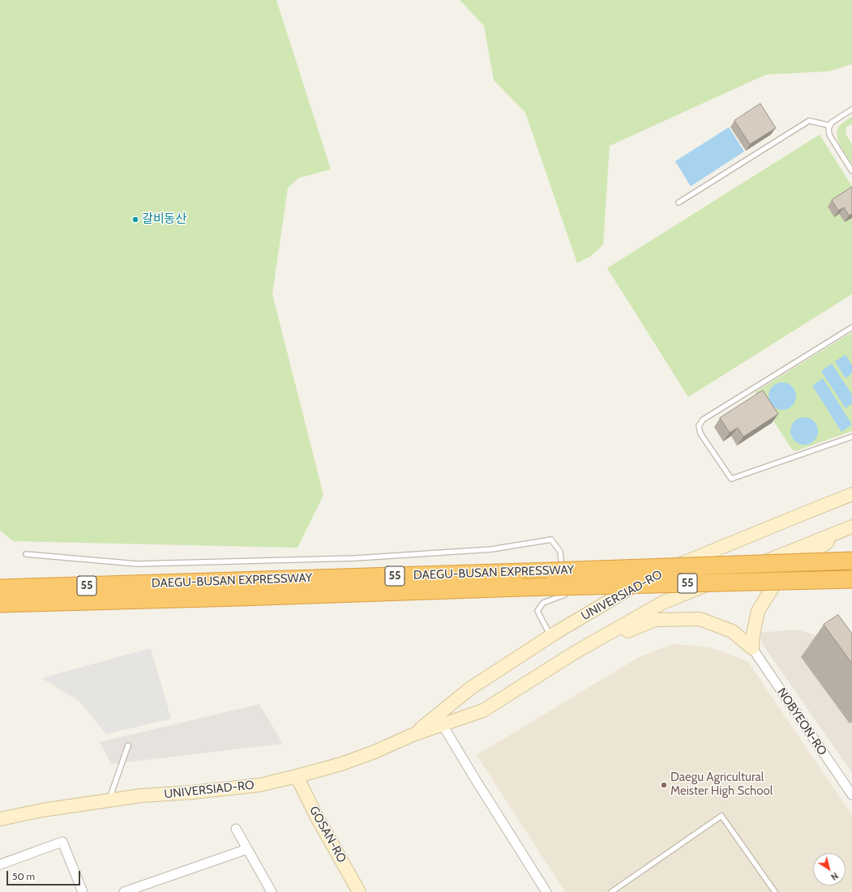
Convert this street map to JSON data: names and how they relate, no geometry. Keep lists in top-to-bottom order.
{
  "streets": {
    "highway": ["DAEGU-BUSAN EXPRESSWAY", "55"],
    "main road": ["UNIVERSIAD-RO", "GOSAN-RO"],
    "street": ["NOBYEON-RO"]
  },
  "crossings": [
    ["UNIVERSIAD-RO", "GOSAN-RO"]
  ],
  "places": ["갈비동산", "Daegu Agricultural Meister High School"],
  "scale_bar": "50 m",
  "north": "bottom right"
}
